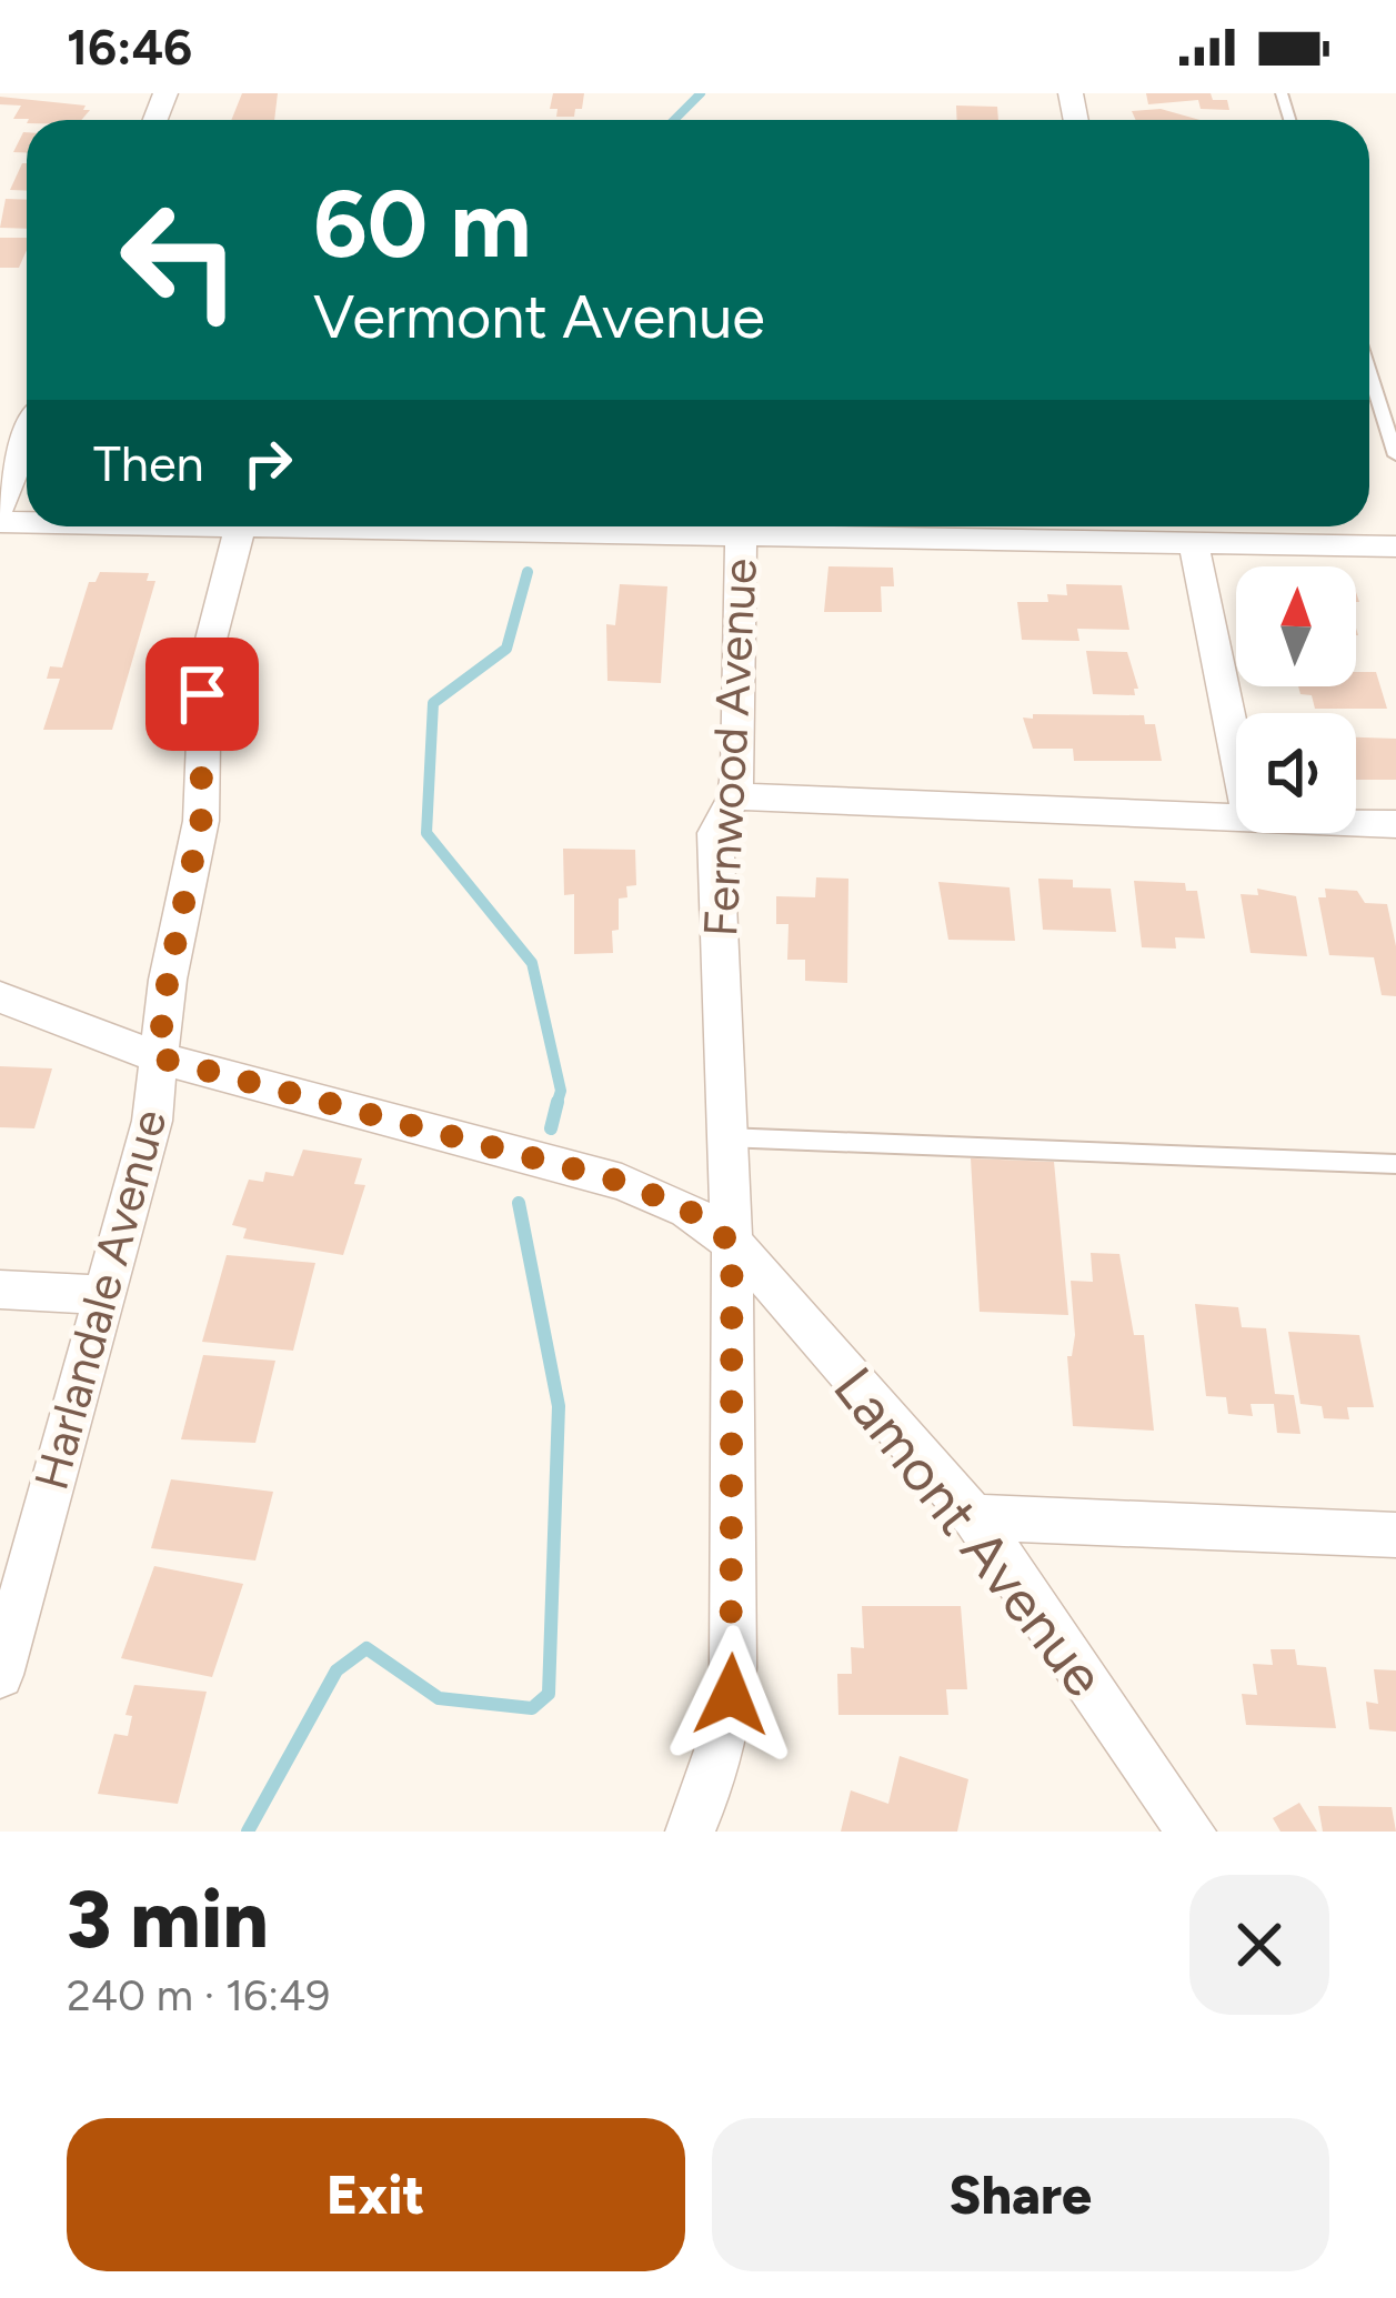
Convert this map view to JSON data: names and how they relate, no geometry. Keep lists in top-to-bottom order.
{
  "streets": {
    "street": ["Fernwood Avenue", "Harlandale Avenue", "Lamont Avenue"]
  },
  "crossings": [
    ["Fernwood Avenue", "Lamont Avenue"],
    ["Harlandale Avenue", "Lamont Avenue"]
  ],
  "north": "top",
  "page": {
    "status": "16:46",
    "turn": ["60 m", "Vermont Avenue"],
    "then": "Then",
    "heading": ["3 min", "240 m · 16:49"],
    "buttons": ["Exit", "Share"]
  }
}
